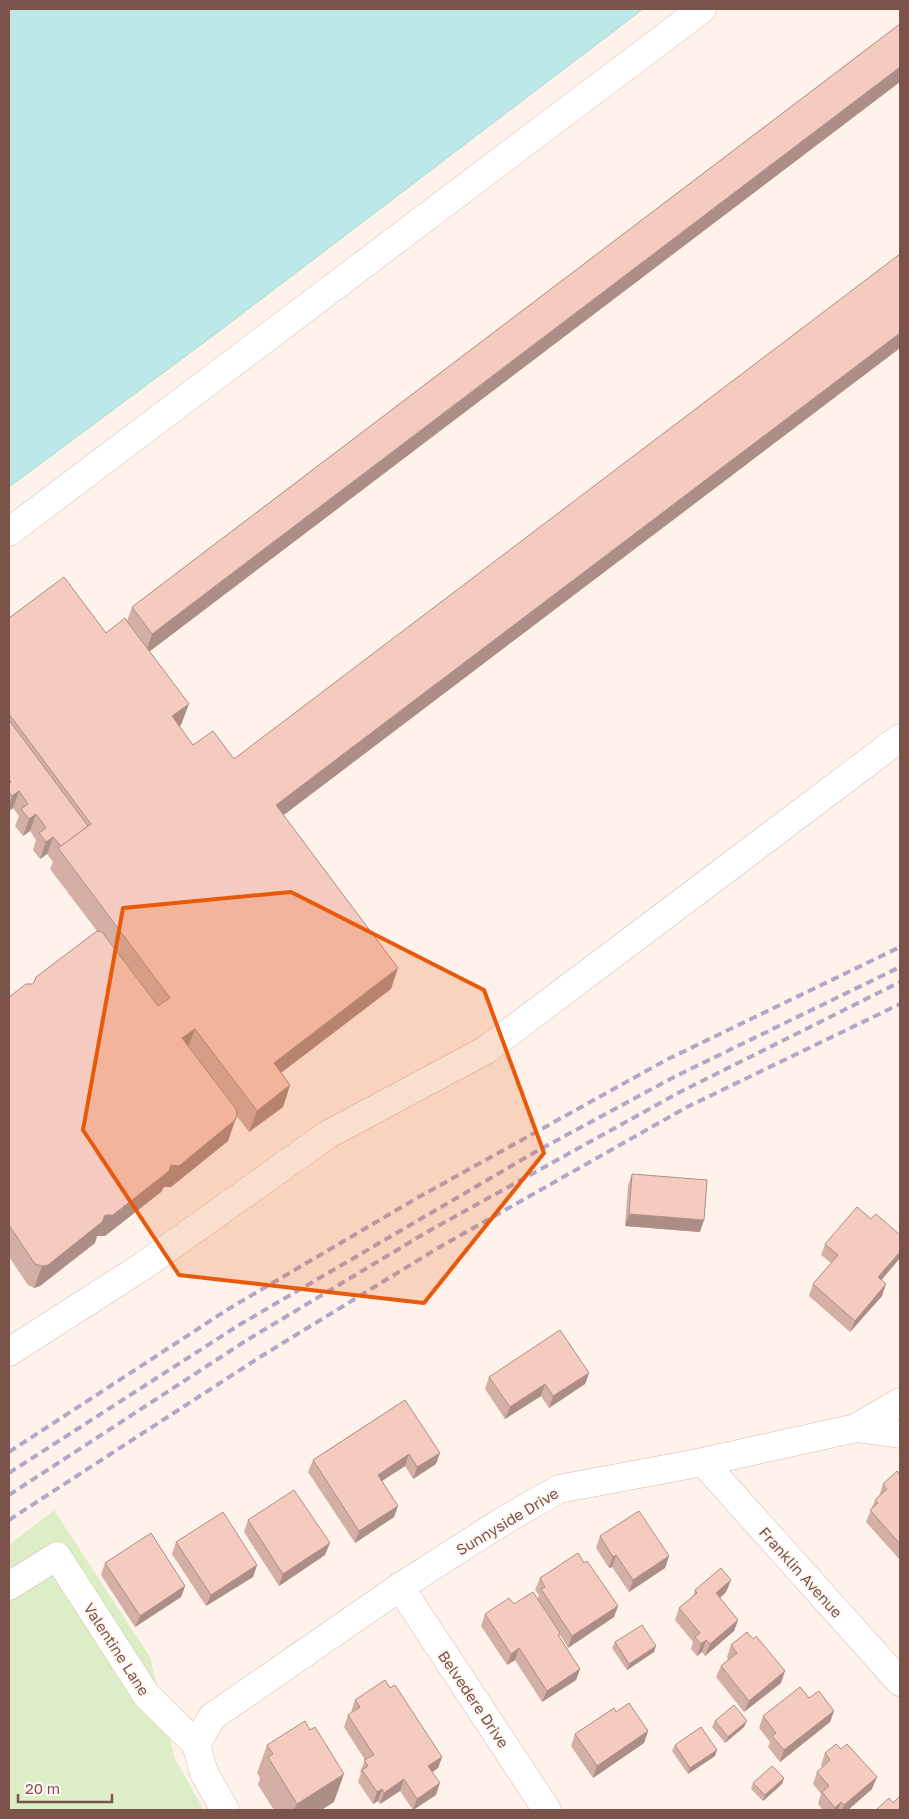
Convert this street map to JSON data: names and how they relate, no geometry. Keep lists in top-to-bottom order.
{
  "streets": {
    "street": [
      "Sunnyside Drive",
      "Franklin Avenue",
      "Valentine Lane",
      "Belvedere Drive"
    ]
  },
  "crossings": [
    ["Sunnyside Drive", "Franklin Avenue"],
    ["Sunnyside Drive", "Valentine Lane"],
    ["Sunnyside Drive", "Belvedere Drive"]
  ],
  "scale_bar": "20 m"
}
